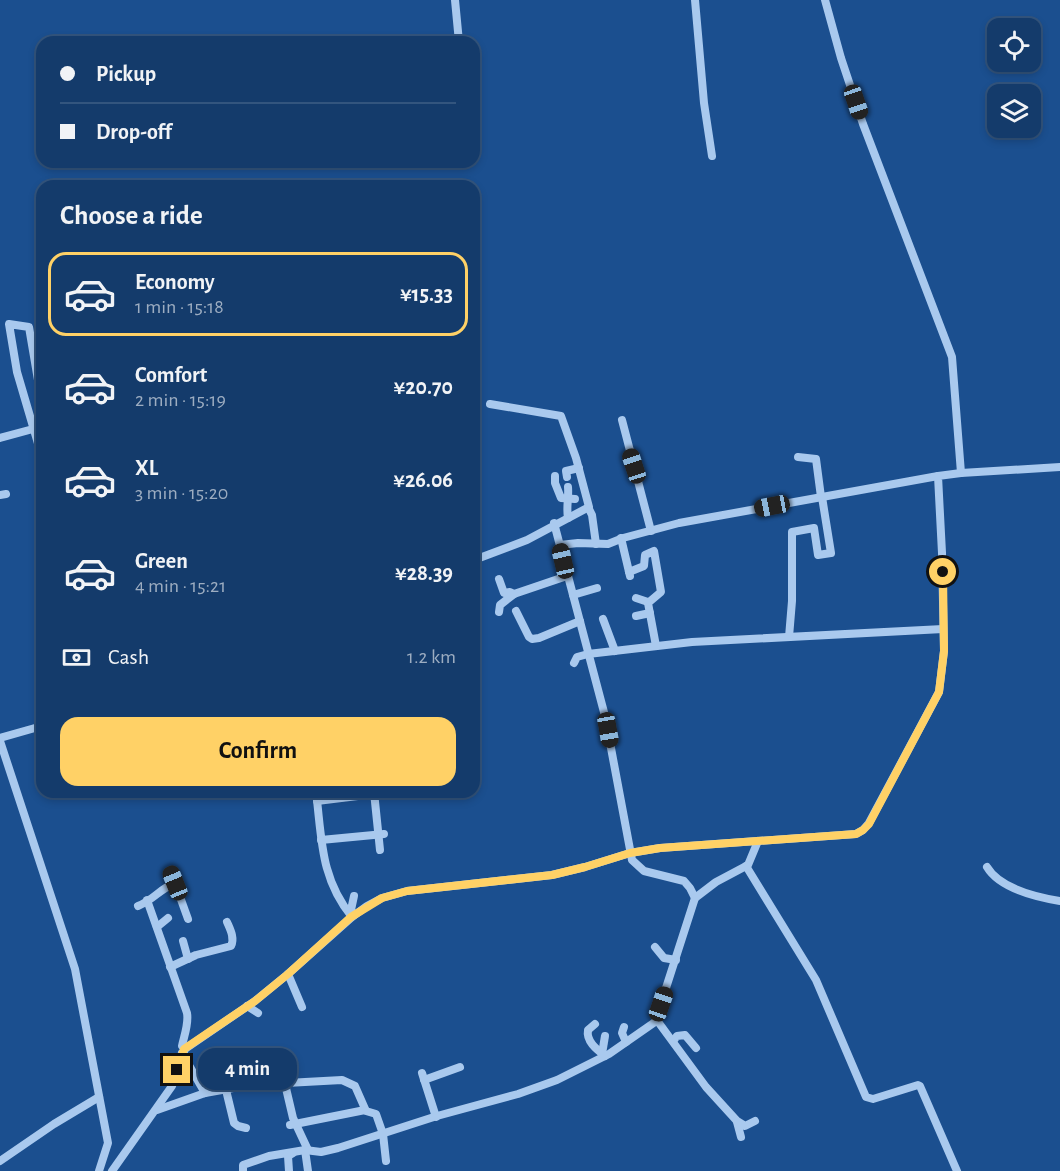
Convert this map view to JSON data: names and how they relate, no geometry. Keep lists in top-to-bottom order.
{
  "page": {
    "banner": ["Pickup", "Drop-off"],
    "heading": "Choose a ride",
    "list": [
      {
        "name": "Economy",
        "note": "1 min · 15:18",
        "value": "¥15.33"
      },
      {
        "name": "Comfort",
        "note": "2 min · 15:19",
        "value": "¥20.70"
      },
      {
        "name": "XL",
        "note": "3 min · 15:20",
        "value": "¥26.06"
      },
      {
        "name": "Green",
        "note": "4 min · 15:21",
        "value": "¥28.39"
      }
    ],
    "pay": ["Cash", "1.2 km"],
    "buttons": "Confirm",
    "bubble": "4 min"
  }
}
